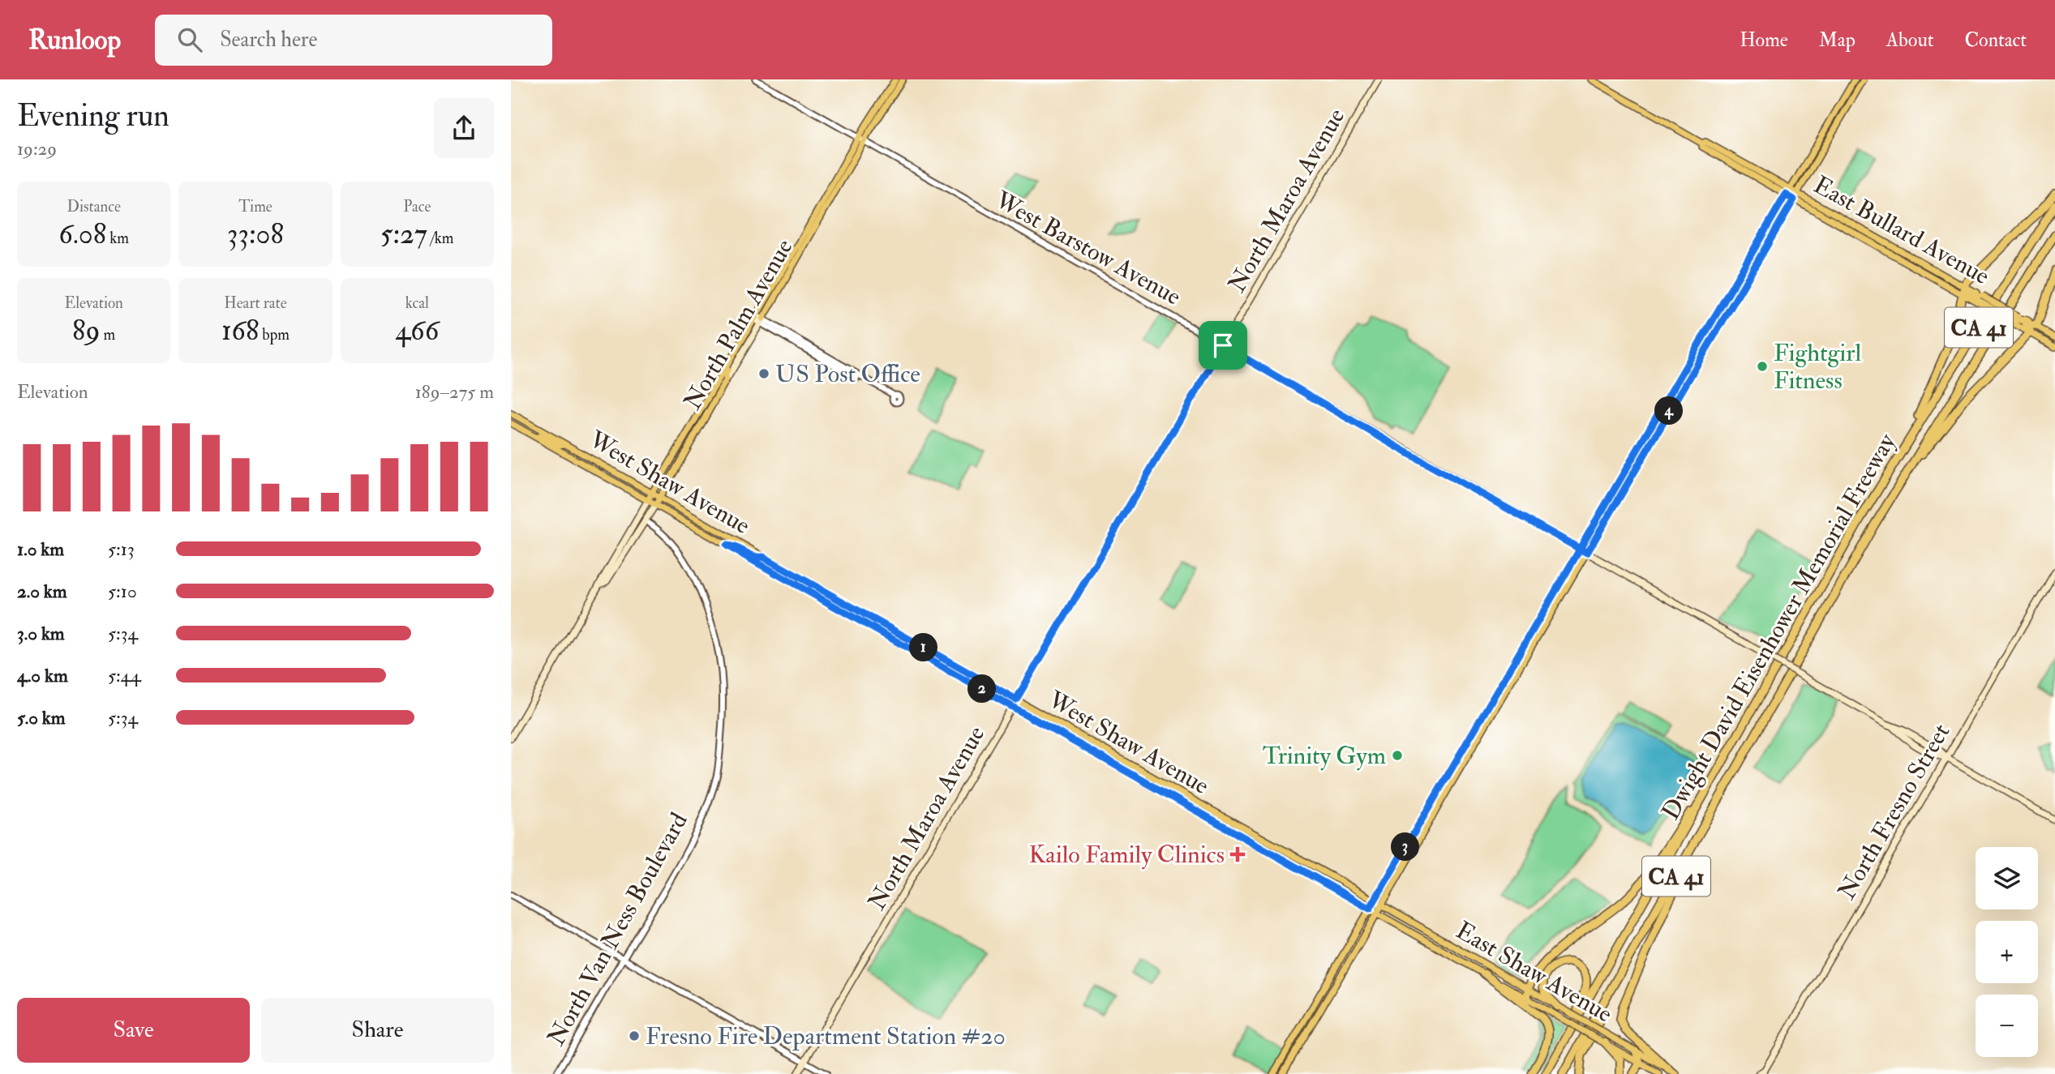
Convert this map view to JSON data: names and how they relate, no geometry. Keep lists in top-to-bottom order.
{
  "streets": {
    "highway": ["CA 41", "Dwight David Eisenhower Memorial Freeway"],
    "main road": [
      "North Maroa Avenue",
      "East Bullard Avenue",
      "North Palm Avenue",
      "West Shaw Avenue",
      "North Fresno Street",
      "East Shaw Avenue"
    ],
    "street": ["West Barstow Avenue", "North Van Ness Boulevard"]
  },
  "crossings": [
    ["North Maroa Avenue", "West Barstow Avenue"],
    ["North Maroa Avenue", "West Shaw Avenue"],
    ["West Barstow Avenue", "North Palm Avenue"],
    ["North Palm Avenue", "West Shaw Avenue"],
    ["North Palm Avenue", "North Van Ness Boulevard"],
    ["West Shaw Avenue", "East Shaw Avenue"]
  ],
  "places": {
    "other": [
      "Fightgirl Fitness",
      "US Post Office",
      "Trinity Gym",
      "Fresno Fire Department Station #20"
    ],
    "health": ["Kailo Family Clinics"]
  },
  "page": {
    "header": "Runloop",
    "search": "Search here",
    "nav": [
      "Home",
      "Map",
      "About",
      "Contact"
    ],
    "heading": ["Evening run", "19:29"],
    "stats": [
      ["Distance", "6.08 km"],
      ["Time", "33:08"],
      ["Pace", "5:27 /km"],
      ["Elevation", "89 m"],
      ["Heart rate", "168 bpm"],
      ["kcal", "466"]
    ],
    "chart": ["Elevation", "189–275 m"],
    "pins": [
      "4",
      "1",
      "2",
      "3"
    ],
    "list": [
      {
        "name": "1.0 km",
        "note": "5:13"
      },
      {
        "name": "2.0 km",
        "note": "5:10"
      },
      {
        "name": "3.0 km",
        "note": "5:34"
      },
      {
        "name": "4.0 km",
        "note": "5:44"
      },
      {
        "name": "5.0 km",
        "note": "5:34"
      }
    ],
    "map_buttons": ["+", "−"],
    "buttons": ["Save", "Share"]
  }
}
